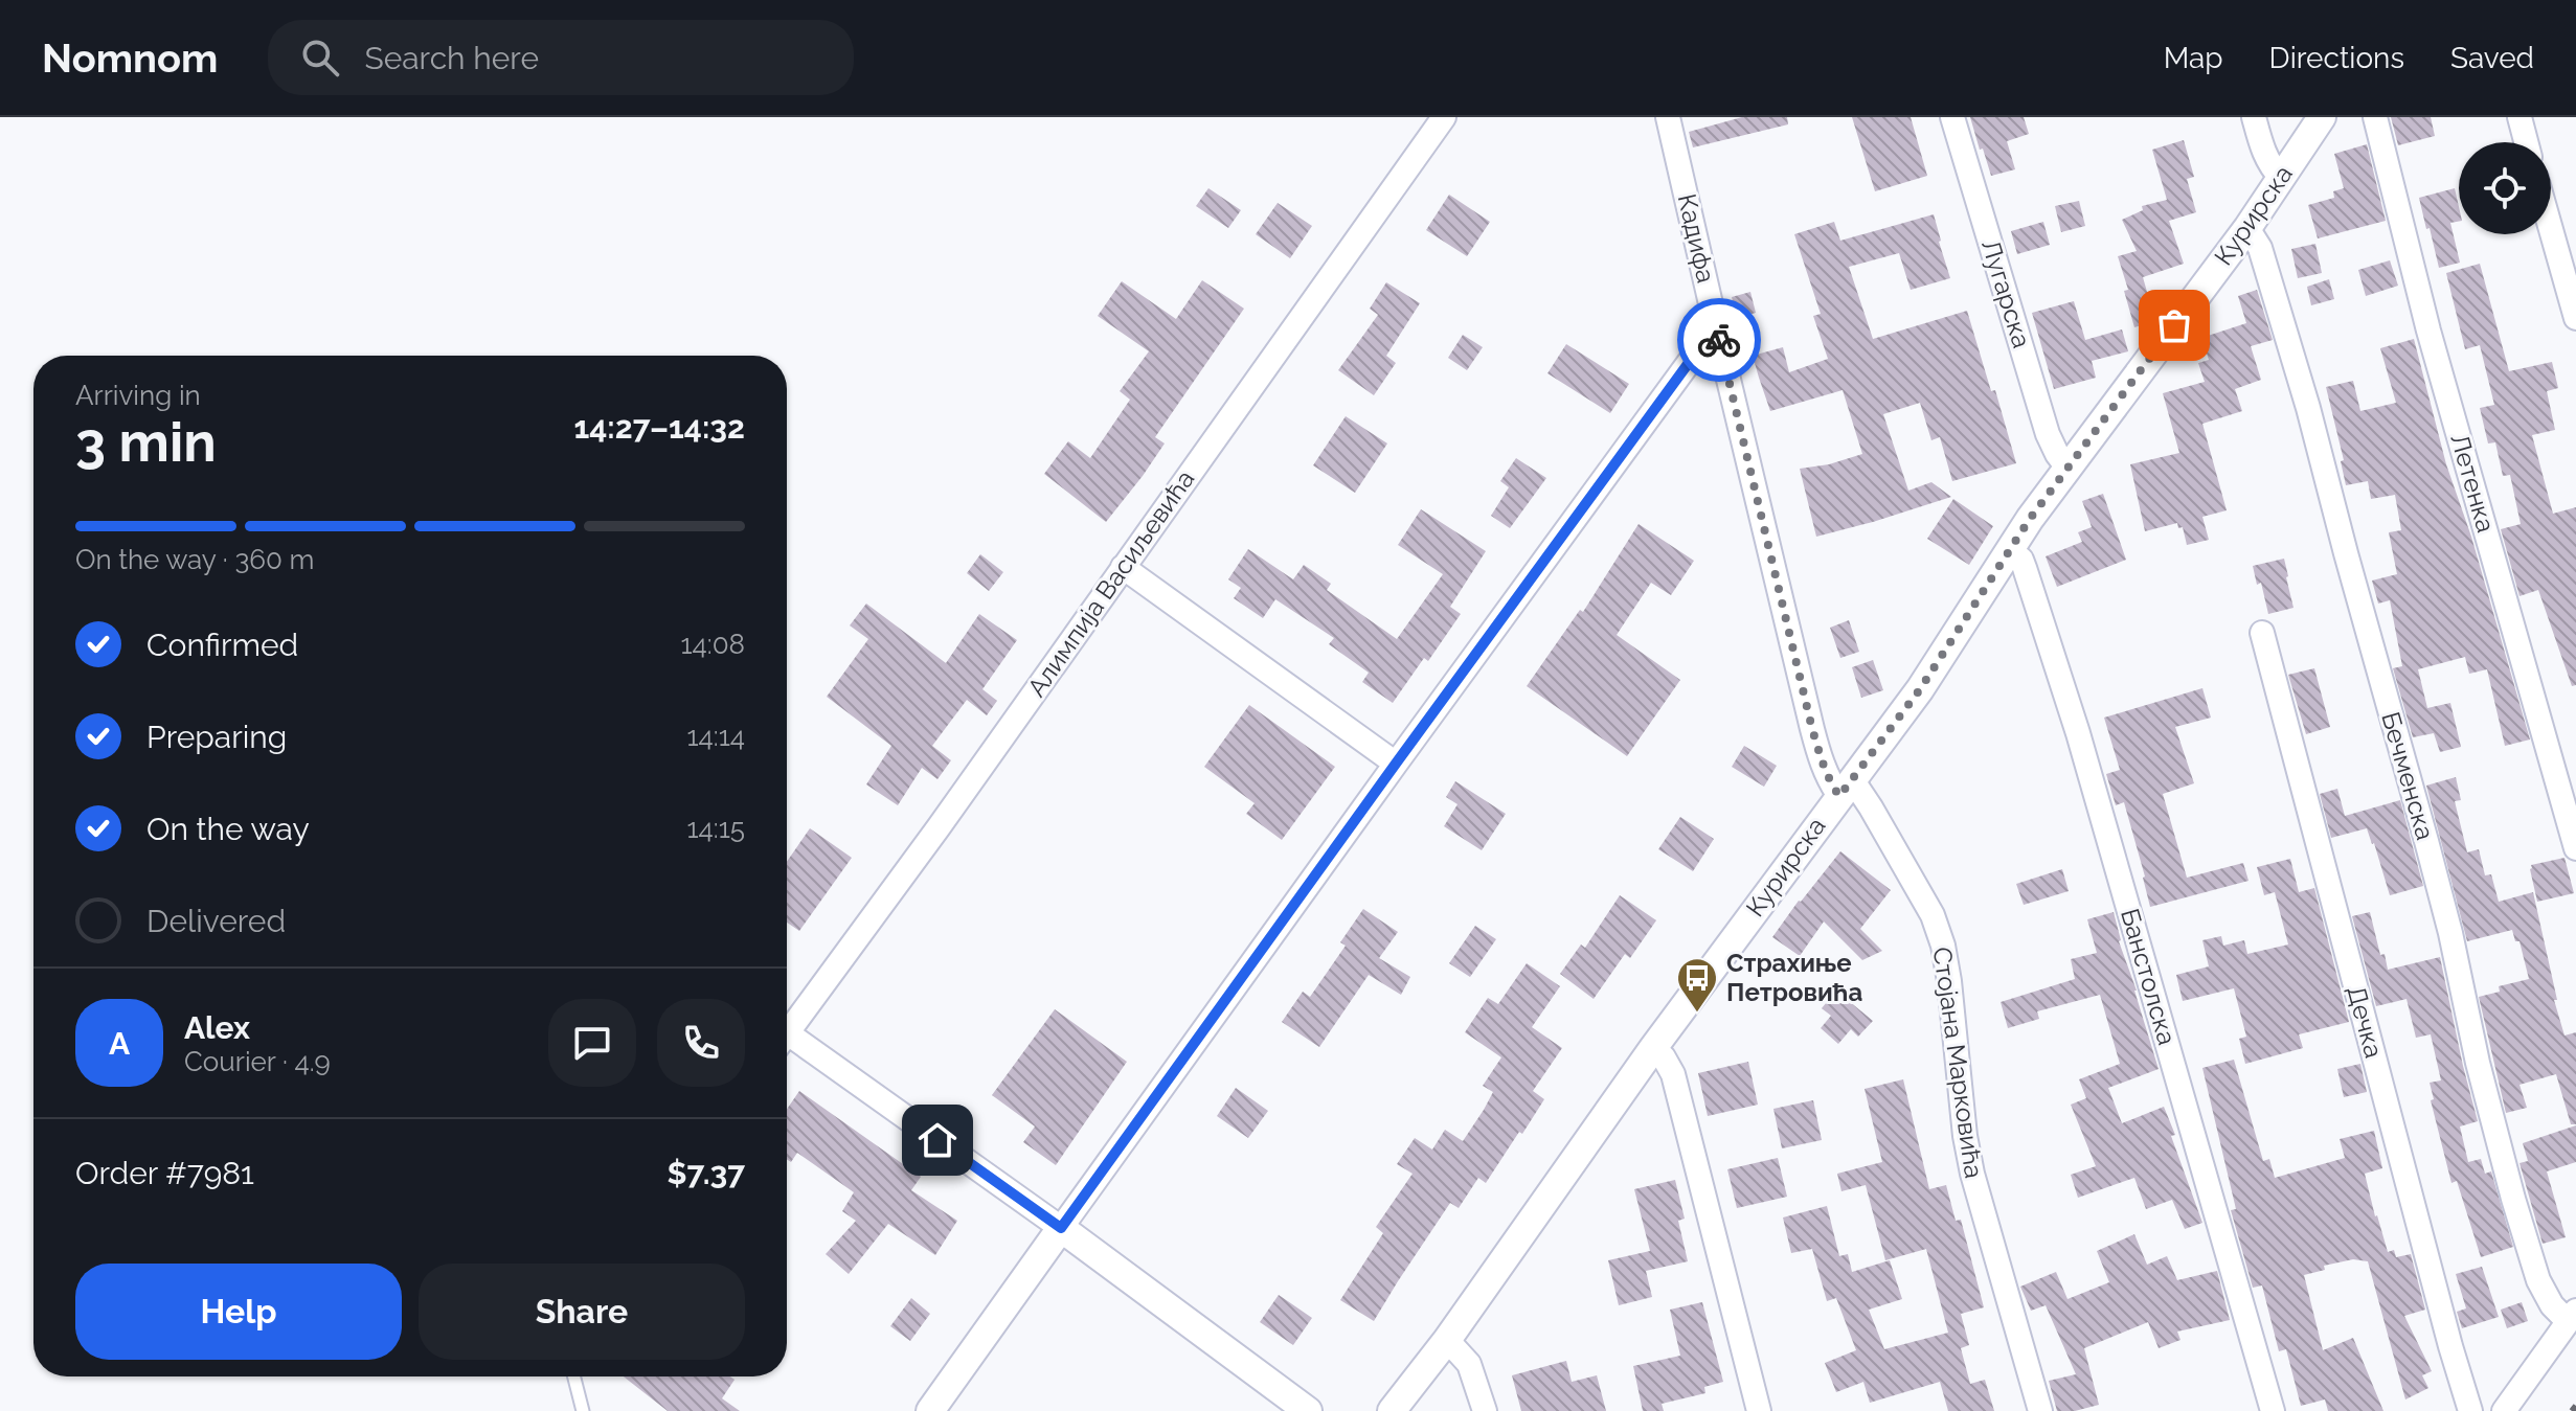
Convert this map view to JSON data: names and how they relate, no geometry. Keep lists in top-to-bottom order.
{
  "streets": {
    "street": [
      "Курирска",
      "Кадифа",
      "Лугарска",
      "Летенка",
      "Алимпија Васиљевића",
      "Бечменска",
      "Банстолска",
      "Дечка",
      "Стојана Марковића"
    ]
  },
  "crossings": [
    ["Курирска", "Кадифа"],
    ["Курирска", "Лугарска"],
    ["Курирска", "Бечменска"],
    ["Курирска", "Банстолска"],
    ["Курирска", "Стојана Марковића"],
    ["Кадифа", "Стојана Марковића"]
  ],
  "places": {
    "bus stop": ["Страхиње Петровића"]
  },
  "page": {
    "header": "Nomnom",
    "search": "Search here",
    "nav": ["Map", "Directions", "Saved"],
    "heading": ["3 min", "Arriving in", "14:27–14:32"],
    "panel": [
      "Alex",
      "Courier · 4.9",
      "Order #7981",
      "$7.37"
    ],
    "bar": "On the way · 360 m",
    "list": [
      ["Confirmed", "14:08"],
      ["Preparing", "14:14"],
      ["On the way", "14:15"],
      "Delivered"
    ],
    "round": "A",
    "buttons": ["Help", "Share"]
  }
}
